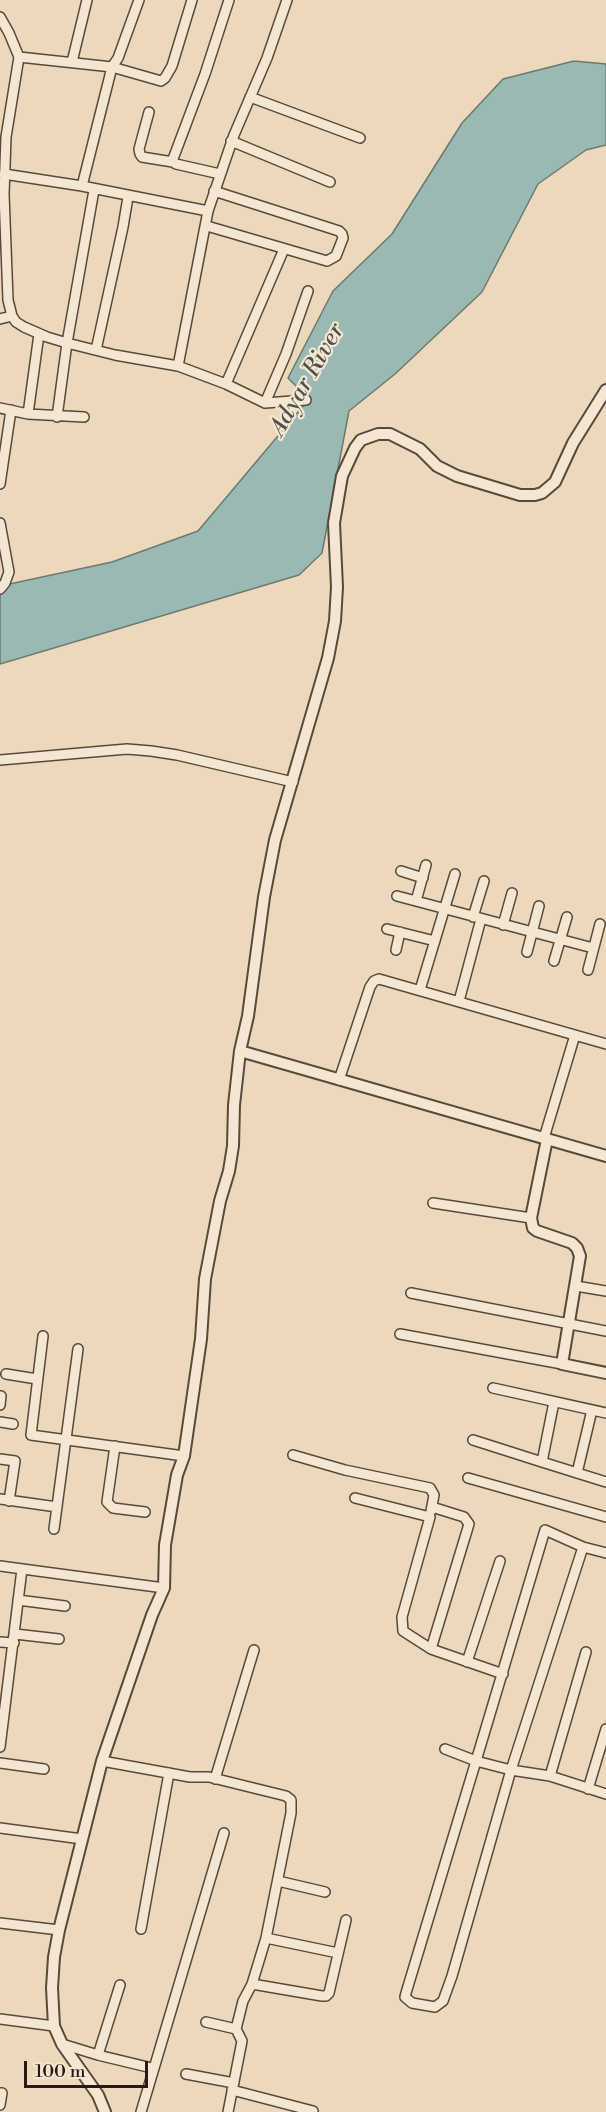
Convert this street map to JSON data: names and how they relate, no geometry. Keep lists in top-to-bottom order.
{
  "water": ["Adyar River"],
  "scale_bar": "100 m"
}
